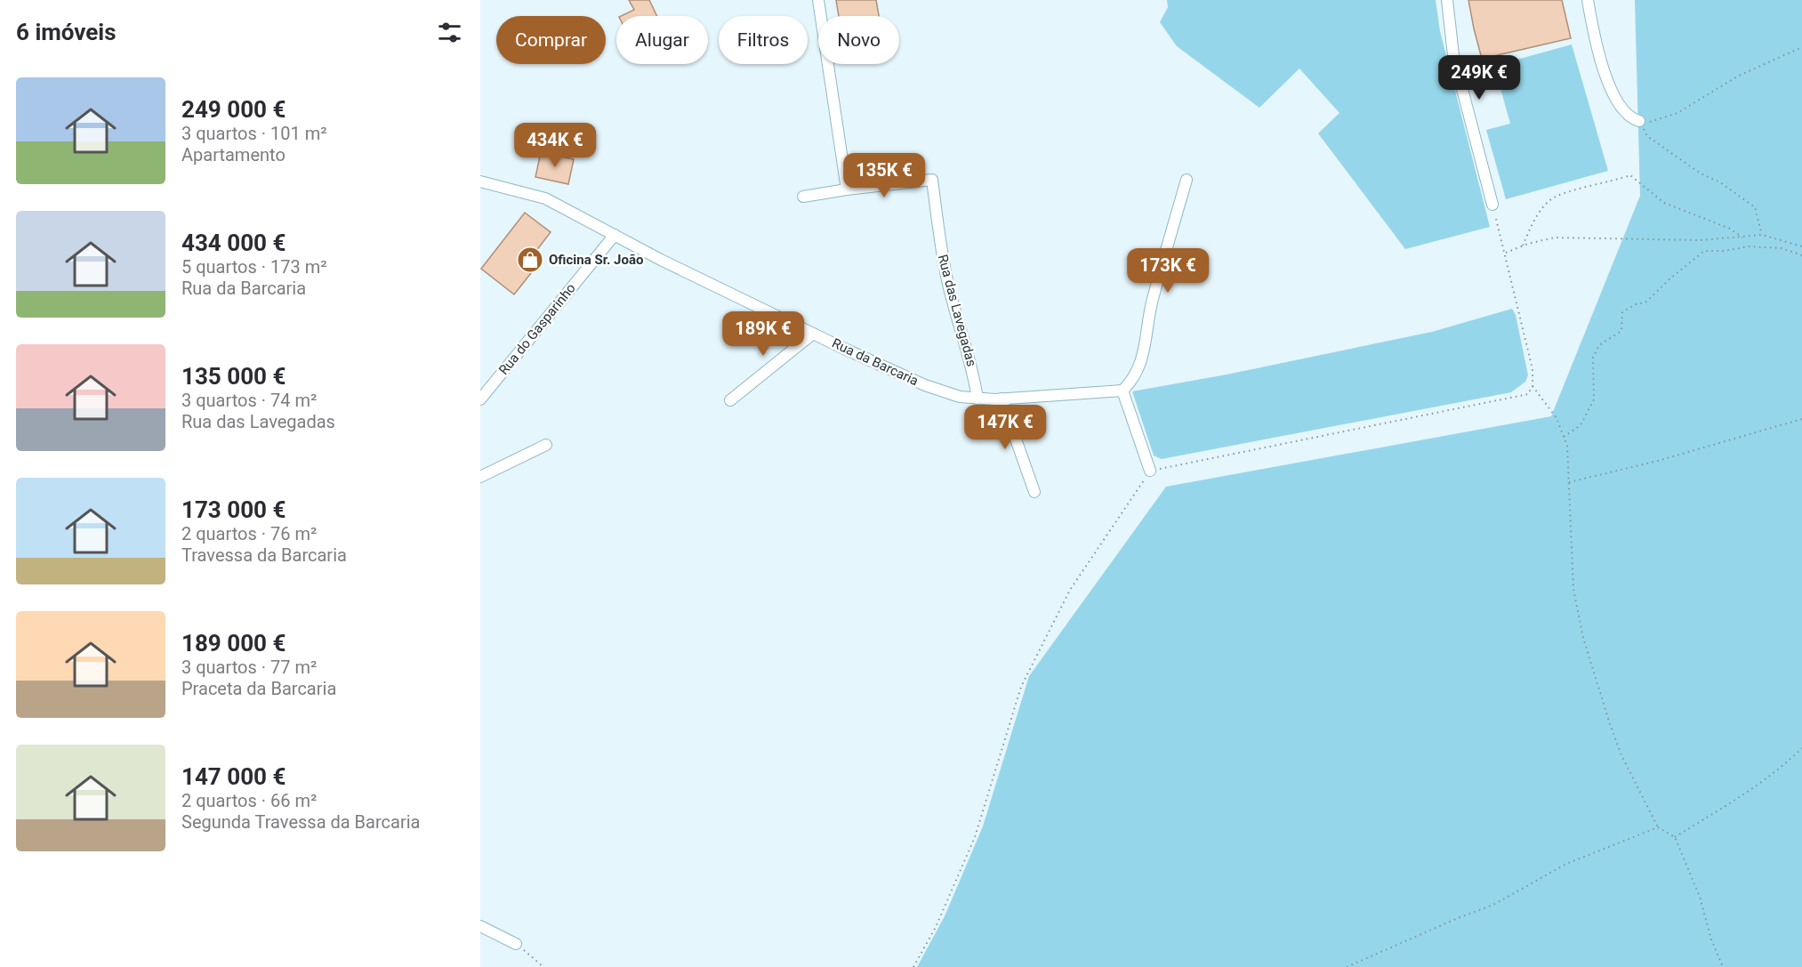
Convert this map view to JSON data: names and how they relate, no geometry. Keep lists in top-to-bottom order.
{
  "streets": {
    "street": ["Rua das Lavegadas", "Rua do Gasparinho", "Rua da Barcaria"]
  },
  "crossings": [
    ["Rua das Lavegadas", "Rua da Barcaria"],
    ["Rua do Gasparinho", "Rua da Barcaria"]
  ],
  "places": {
    "shop": ["Oficina Sr. João"]
  },
  "page": {
    "heading": "6 imóveis",
    "chip": [
      "Comprar",
      "Alugar",
      "Filtros",
      "Novo"
    ],
    "price": [
      "249K €",
      "434K €",
      "135K €",
      "173K €",
      "189K €",
      "147K €"
    ],
    "list": [
      {
        "name": "249 000 €",
        "note": "3 quartos · 101 m² · Apartamento"
      },
      {
        "name": "434 000 €",
        "note": "5 quartos · 173 m² · Rua da Barcaria"
      },
      {
        "name": "135 000 €",
        "note": "3 quartos · 74 m² · Rua das Lavegadas"
      },
      {
        "name": "173 000 €",
        "note": "2 quartos · 76 m² · Travessa da Barcaria"
      },
      {
        "name": "189 000 €",
        "note": "3 quartos · 77 m² · Praceta da Barcaria"
      },
      {
        "name": "147 000 €",
        "note": "2 quartos · 66 m² · Segunda Travessa da Barcaria"
      }
    ]
  }
}
